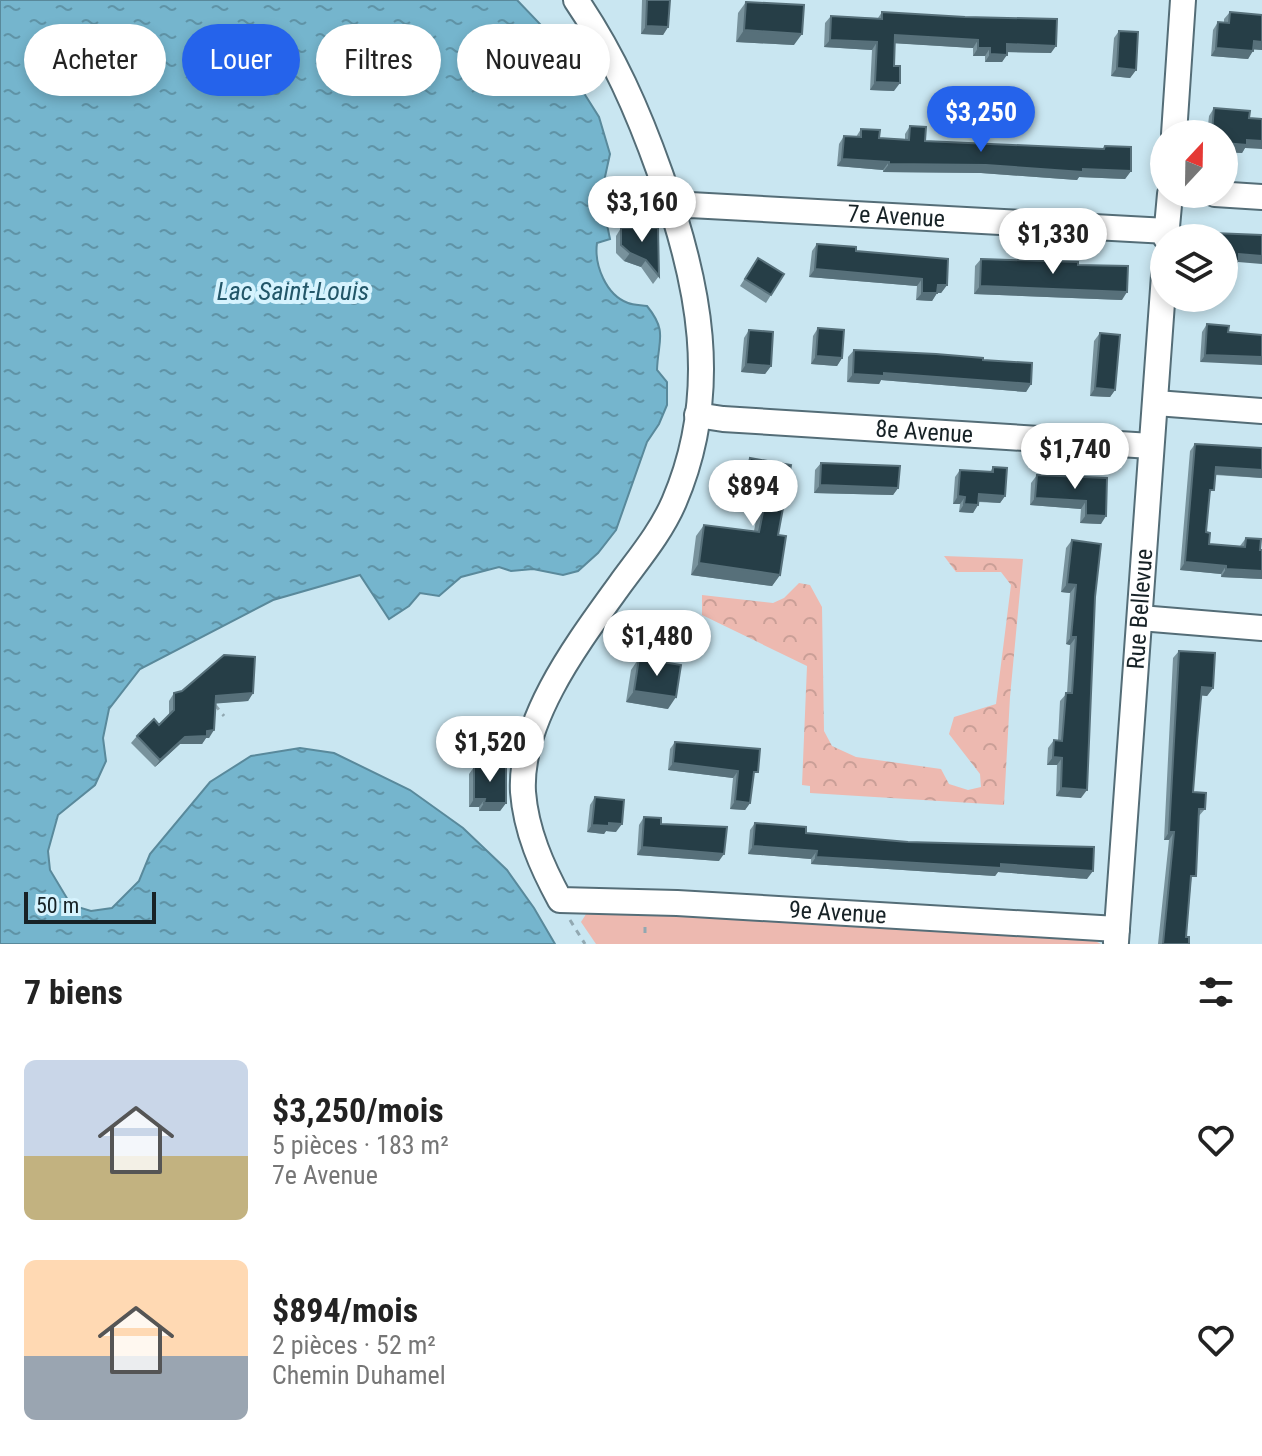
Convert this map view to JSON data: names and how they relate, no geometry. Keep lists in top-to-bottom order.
{
  "streets": {
    "street": [
      "7e Avenue",
      "8e Avenue",
      "Rue Bellevue",
      "9e Avenue"
    ]
  },
  "crossings": [
    ["8e Avenue", "Rue Bellevue"],
    ["Rue Bellevue", "9e Avenue"]
  ],
  "water": ["Lac Saint-Louis"],
  "scale_bar": "50 m",
  "north": "top",
  "page": {
    "chip": [
      "Acheter",
      "Louer",
      "Filtres",
      "Nouveau"
    ],
    "price": [
      "$3,250",
      "$3,160",
      "$1,330",
      "$1,740",
      "$894",
      "$1,480",
      "$1,520"
    ],
    "scale": "50 m",
    "heading": "7 biens",
    "list": [
      {
        "name": "$3,250/mois",
        "note": "5 pièces · 183 m² · 7e Avenue"
      },
      {
        "name": "$894/mois",
        "note": "2 pièces · 52 m² · Chemin Duhamel"
      }
    ]
  }
}
